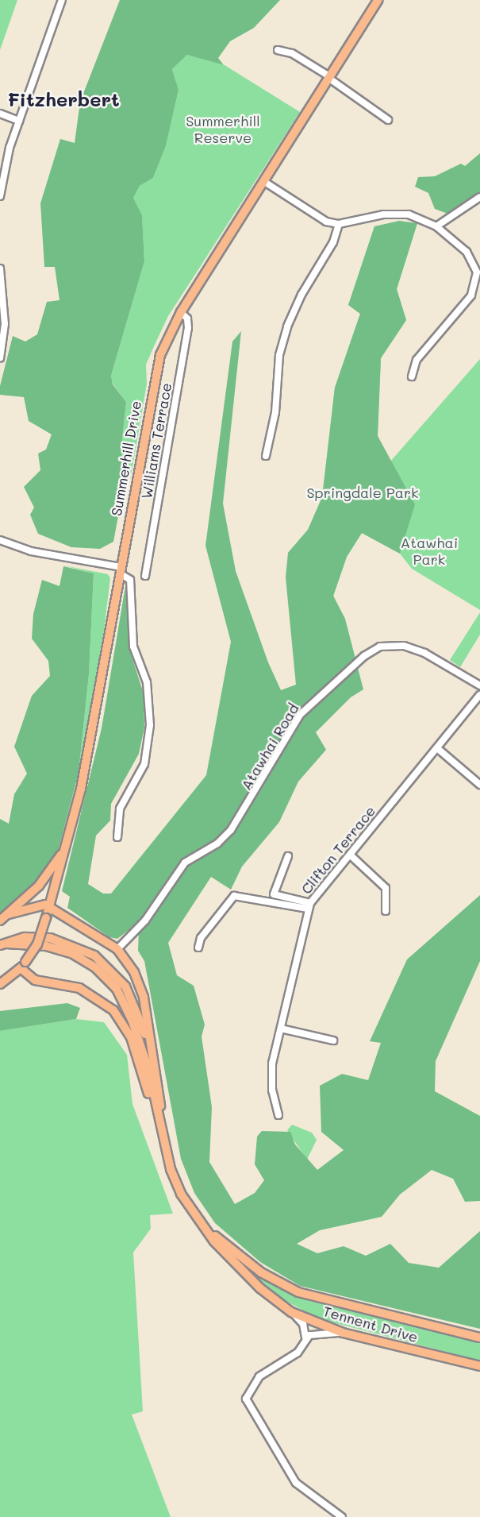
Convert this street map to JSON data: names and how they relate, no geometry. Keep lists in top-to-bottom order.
{
  "streets": {
    "main road": ["Summerhill Drive", "Tennent Drive"],
    "street": ["Williams Terrace", "Atawhai Road", "Clifton Terrace"]
  },
  "crossings": [
    ["Williams Terrace", "Summerhill Drive"]
  ],
  "districts": ["Fitzherbert"],
  "parks": ["Summerhill Reserve", "Springdale Park", "Atawhai Park"]
}
